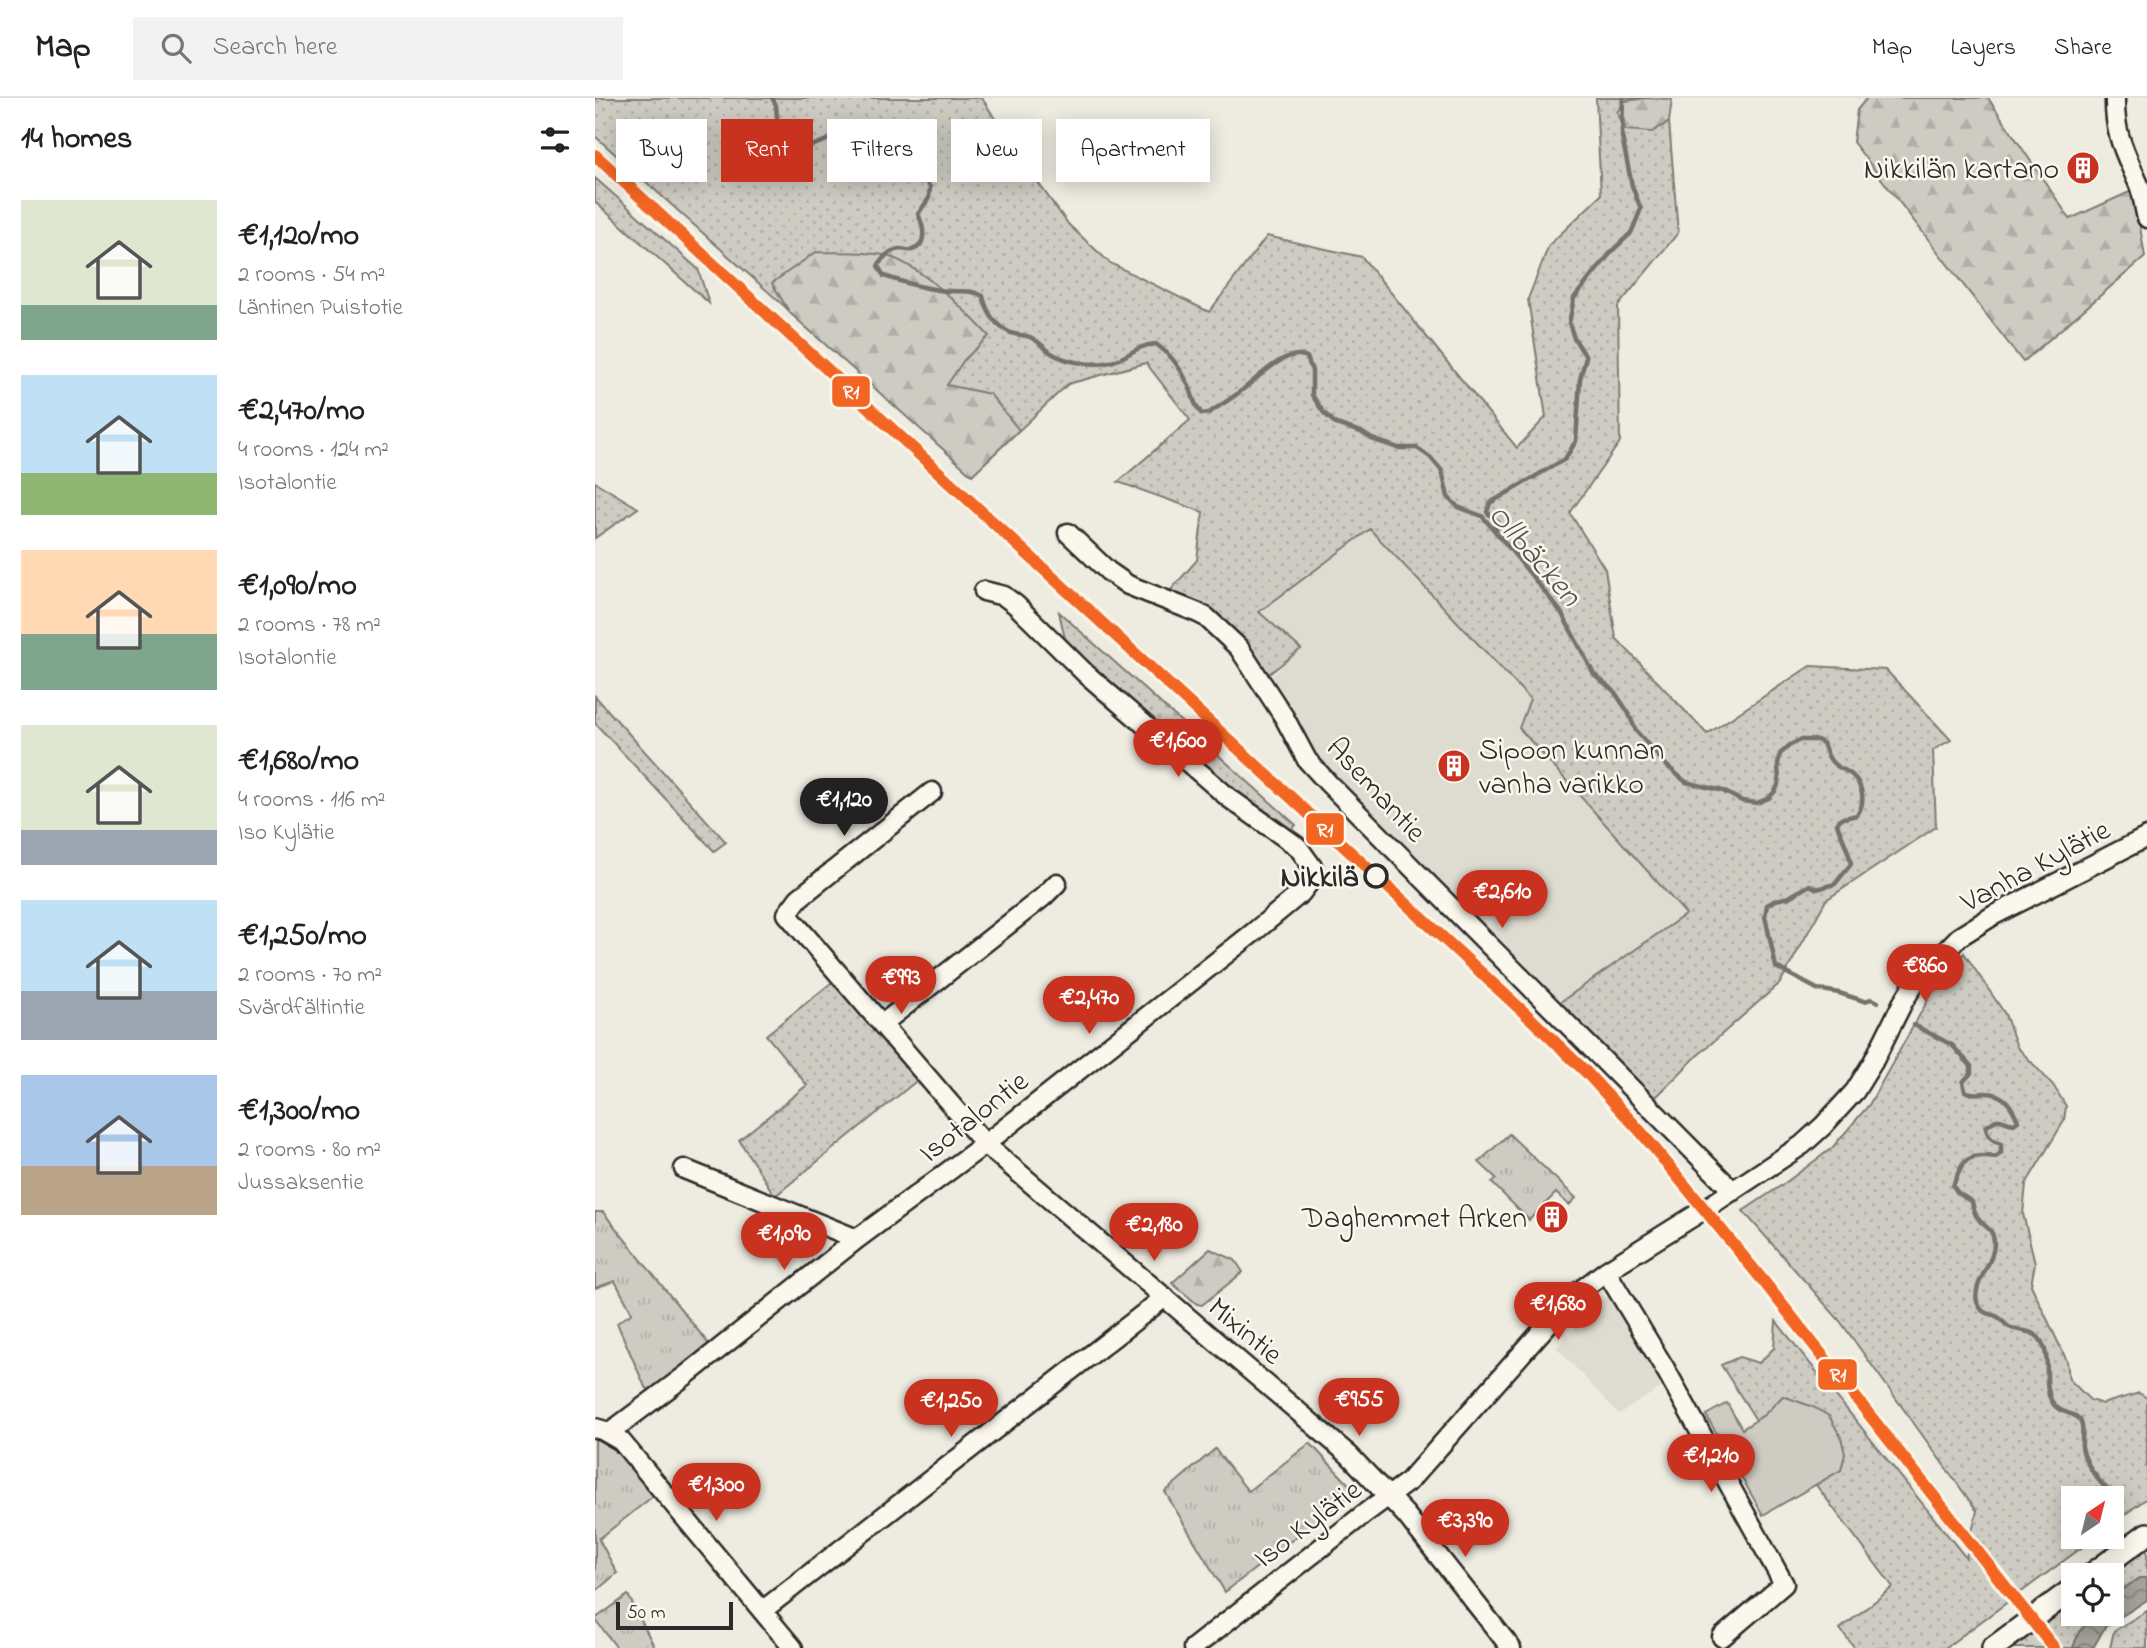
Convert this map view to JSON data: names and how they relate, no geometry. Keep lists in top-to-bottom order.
{
  "streets": {
    "street": [
      "Asemantie",
      "Vanha Kylätie",
      "Isotalontie",
      "Mixintie",
      "Iso Kylätie"
    ]
  },
  "crossings": [
    ["Asemantie", "Vanha Kylätie"],
    ["Asemantie", "Iso Kylätie"],
    ["Vanha Kylätie", "Iso Kylätie"],
    ["Isotalontie", "Mixintie"],
    ["Mixintie", "Iso Kylätie"]
  ],
  "water": ["Ollbäcken"],
  "places": {
    "building": ["Nikkilän kartano", "Sipoon kunnan vanha varikko", "Daghemmet Arken"],
    "other": ["Nikkilä"]
  },
  "lines": ["transit line R1"],
  "scale_bar": "50 m",
  "north": "top right",
  "page": {
    "header": "Map",
    "search": "Search here",
    "nav": ["Map", "Layers", "Share"],
    "heading": "14 homes",
    "chip": [
      "Buy",
      "Rent",
      "Filters",
      "New",
      "Apartment"
    ],
    "list": [
      {
        "name": "€1,120/mo",
        "note": "2 rooms · 54 m² · Läntinen Puistotie"
      },
      {
        "name": "€2,470/mo",
        "note": "4 rooms · 124 m² · Isotalontie"
      },
      {
        "name": "€1,090/mo",
        "note": "2 rooms · 78 m² · Isotalontie"
      },
      {
        "name": "€1,680/mo",
        "note": "4 rooms · 116 m² · Iso Kylätie"
      },
      {
        "name": "€1,250/mo",
        "note": "2 rooms · 70 m² · Svärdfältintie"
      },
      {
        "name": "€1,300/mo",
        "note": "2 rooms · 80 m² · Jussaksentie"
      }
    ],
    "price": [
      "€1,600",
      "€1,120",
      "€2,610",
      "€860",
      "€993",
      "€2,470",
      "€2,180",
      "€1,090",
      "€1,680",
      "€955",
      "€1,250",
      "€1,210",
      "€1,300",
      "€3,390"
    ],
    "scale": "50 m"
  }
}
